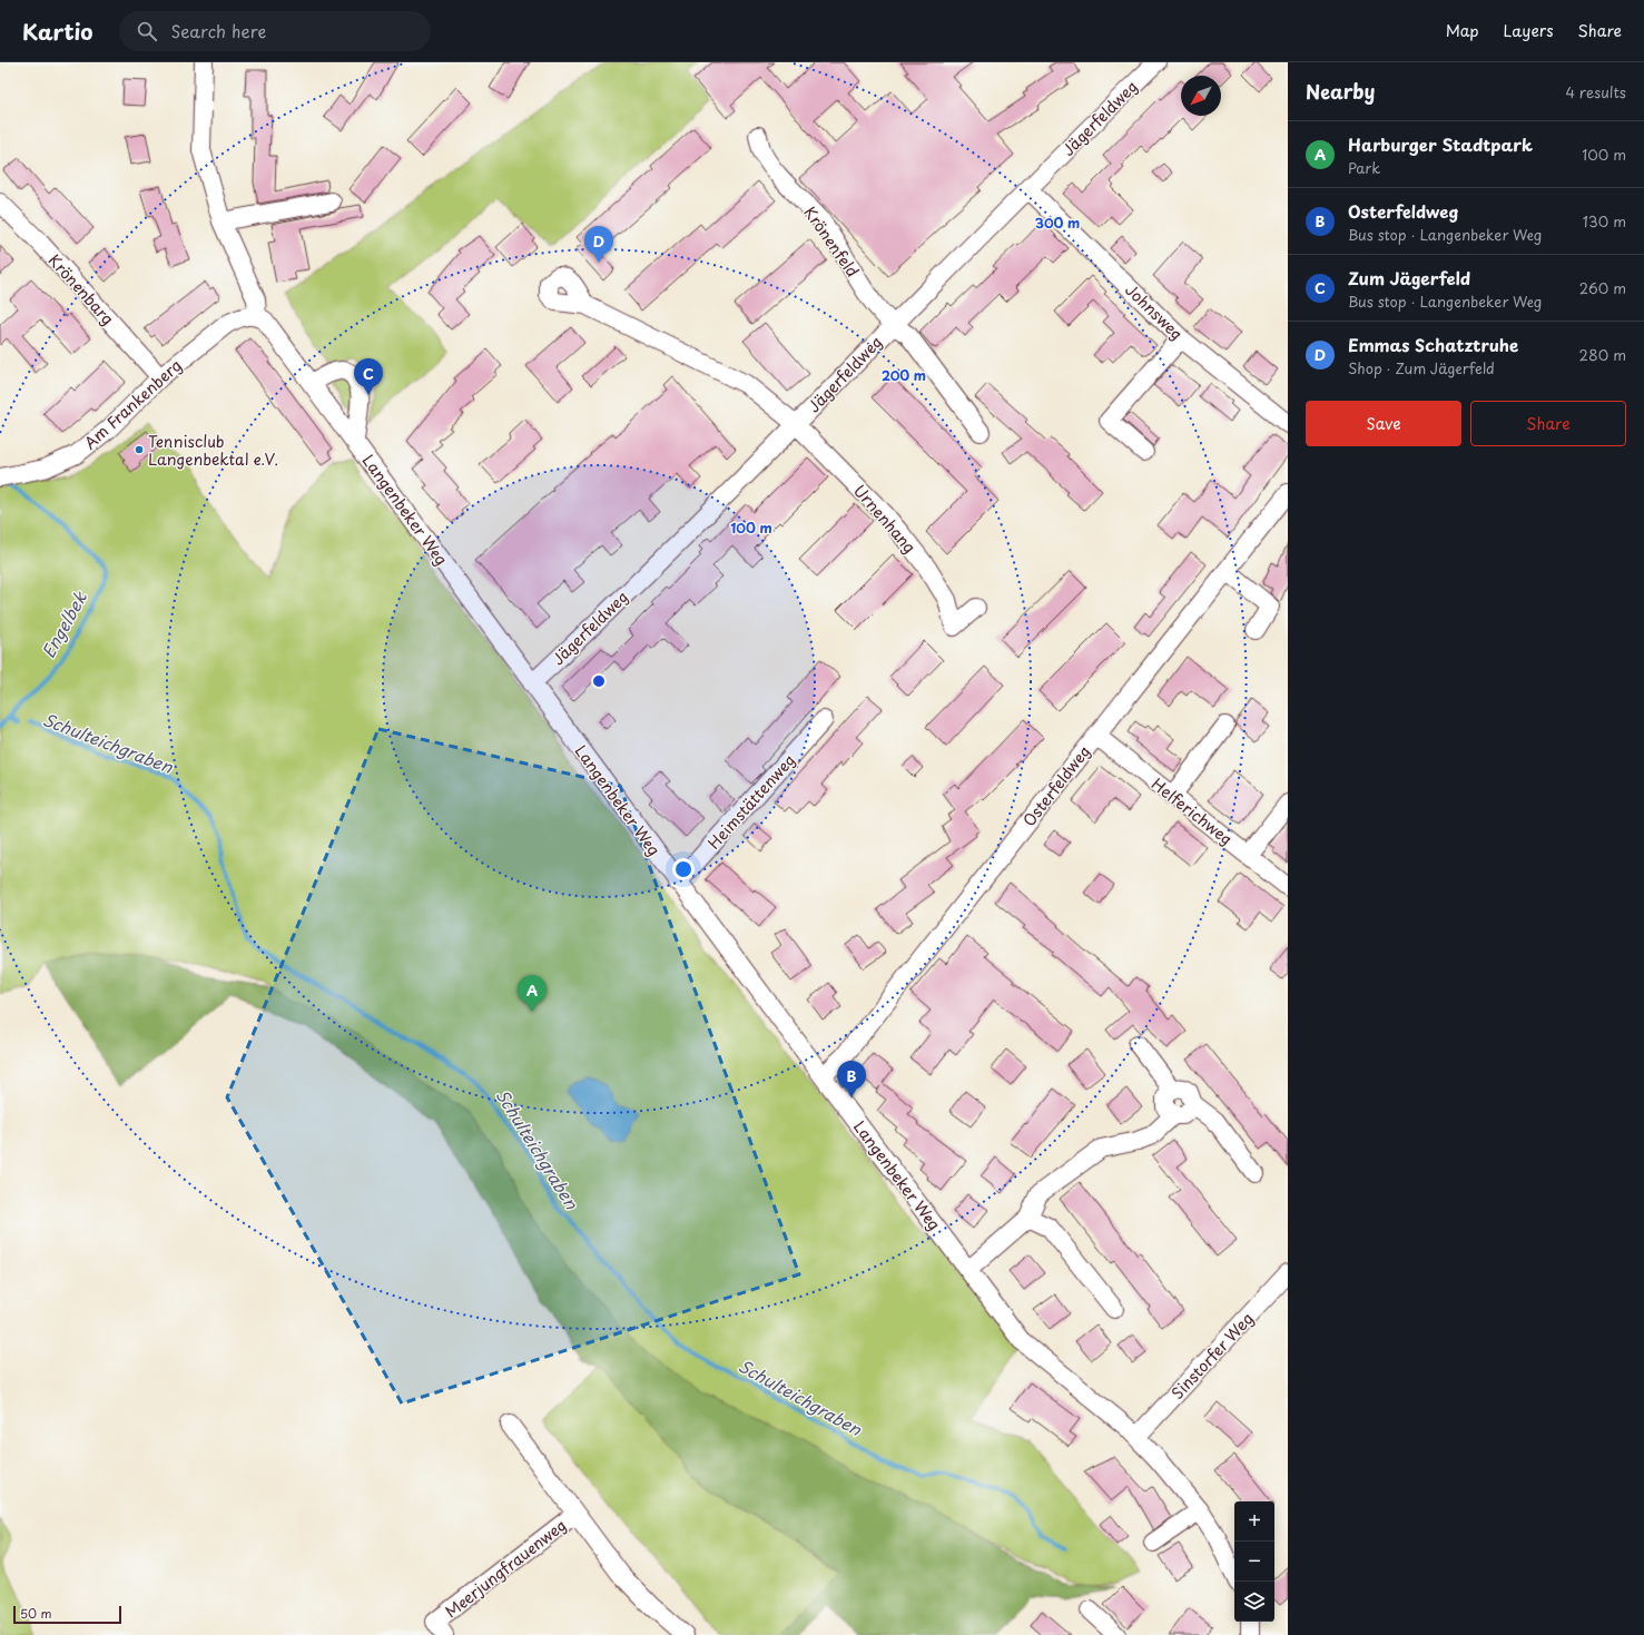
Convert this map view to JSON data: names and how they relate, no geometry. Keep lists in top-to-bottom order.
{
  "streets": {
    "street": [
      "Jägerfeldweg",
      "Krönenfeld",
      "Krönenbarg",
      "Johnsweg",
      "Am Frankenberg",
      "Langenbeker Weg",
      "Urnenhang",
      "Osterfeldweg",
      "Heimstättenweg",
      "Helferichweg",
      "Sinstorfer Weg",
      "Meerjungfrauenweg"
    ]
  },
  "crossings": [
    ["Jägerfeldweg", "Krönenfeld"],
    ["Jägerfeldweg", "Johnsweg"],
    ["Jägerfeldweg", "Langenbeker Weg"],
    ["Jägerfeldweg", "Urnenhang"],
    ["Krönenbarg", "Am Frankenberg"],
    ["Am Frankenberg", "Langenbeker Weg"],
    ["Langenbeker Weg", "Osterfeldweg"],
    ["Langenbeker Weg", "Heimstättenweg"],
    ["Langenbeker Weg", "Sinstorfer Weg"],
    ["Osterfeldweg", "Helferichweg"]
  ],
  "water": ["Engelbek", "Schulteichgraben"],
  "places": ["Tennisclub Langenbektal e.V."],
  "scale_bar": "50 m",
  "north": "bottom left",
  "page": {
    "header": "Kartio",
    "search": "Search here",
    "nav": ["Map", "Layers", "Share"],
    "heading": ["Nearby", "4 results"],
    "list": [
      {
        "mark": "A",
        "name": "Harburger Stadtpark",
        "note": "Park",
        "value": "100 m"
      },
      {
        "mark": "B",
        "name": "Osterfeldweg",
        "note": "Bus stop · Langenbeker Weg",
        "value": "130 m"
      },
      {
        "mark": "C",
        "name": "Zum Jägerfeld",
        "note": "Bus stop · Langenbeker Weg",
        "value": "260 m"
      },
      {
        "mark": "D",
        "name": "Emmas Schatztruhe",
        "note": "Shop · Zum Jägerfeld",
        "value": "280 m"
      }
    ],
    "pins": [
      "D",
      "C",
      "A",
      "B"
    ],
    "buttons": ["Save", "Share"],
    "map_buttons": ["+", "−"],
    "scale": "50 m"
  },
  "rings": ["300 m", "200 m", "100 m"]
}
